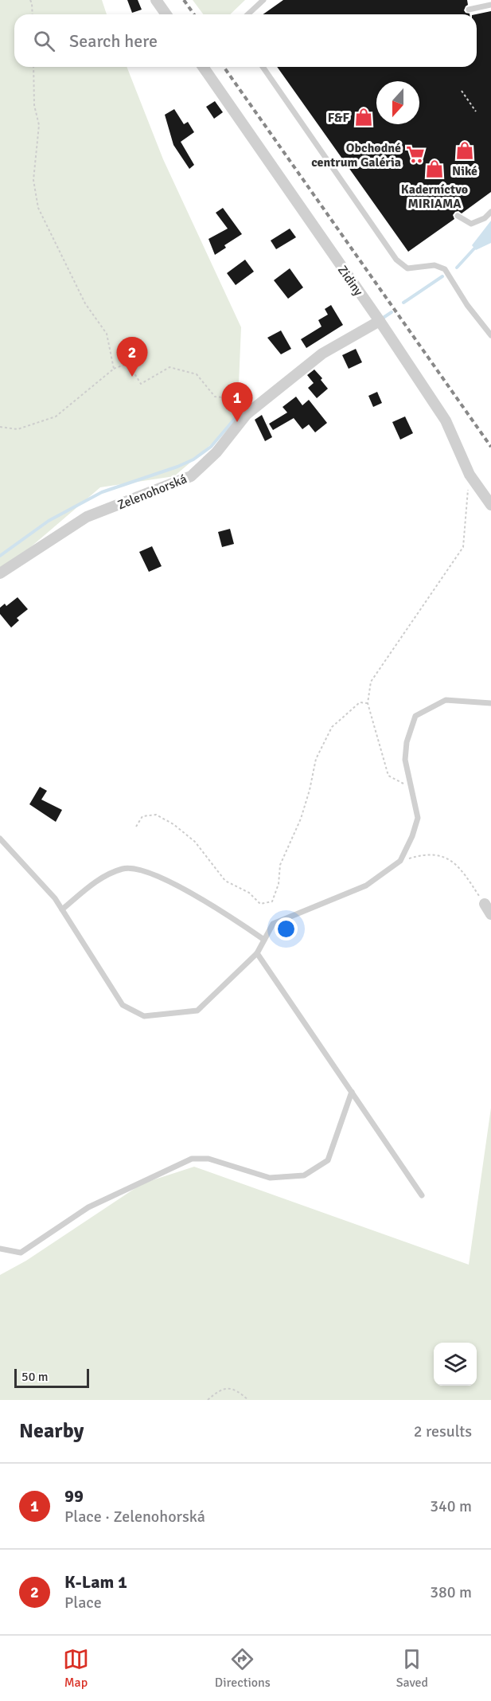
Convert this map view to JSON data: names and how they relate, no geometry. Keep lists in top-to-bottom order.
{
  "streets": {
    "street": ["Zidiny", "Zelenohorská"]
  },
  "crossings": [
    ["Zidiny", "Zelenohorská"]
  ],
  "places": {
    "shop": ["F&F", "Niké", "Kaderníctvo MIRIAMA"],
    "supermarket": ["Obchodné centrum Galéria"]
  },
  "scale_bar": "50 m",
  "north": "bottom",
  "page": {
    "search": "Search here",
    "pins": ["2", "1"],
    "scale": "50 m",
    "heading": ["Nearby", "2 results"],
    "list": [
      {
        "mark": "1",
        "name": "99",
        "note": "Place · Zelenohorská",
        "value": "340 m"
      },
      {
        "mark": "2",
        "name": "K-Lam 1",
        "note": "Place",
        "value": "380 m"
      }
    ],
    "nav": ["Map", "Directions", "Saved"]
  }
}
